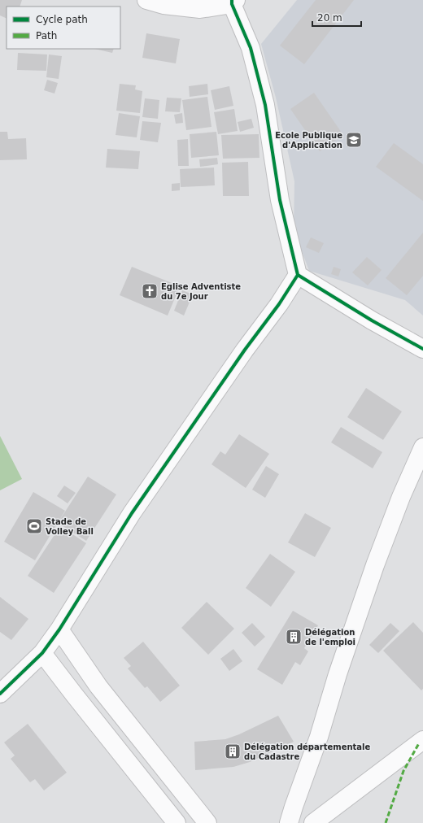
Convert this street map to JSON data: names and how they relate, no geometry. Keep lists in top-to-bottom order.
{
  "places": {
    "school or university": ["Ecole Publique d'Application"],
    "church": ["Eglise Adventiste du 7e Jour"],
    "sports": ["Stade de Volley Ball"],
    "building": ["Délégation de l'emploi", "Délégation départementale du Cadastre"]
  },
  "legend": ["Cycle path", "Path"],
  "scale_bar": "20 m"
}
